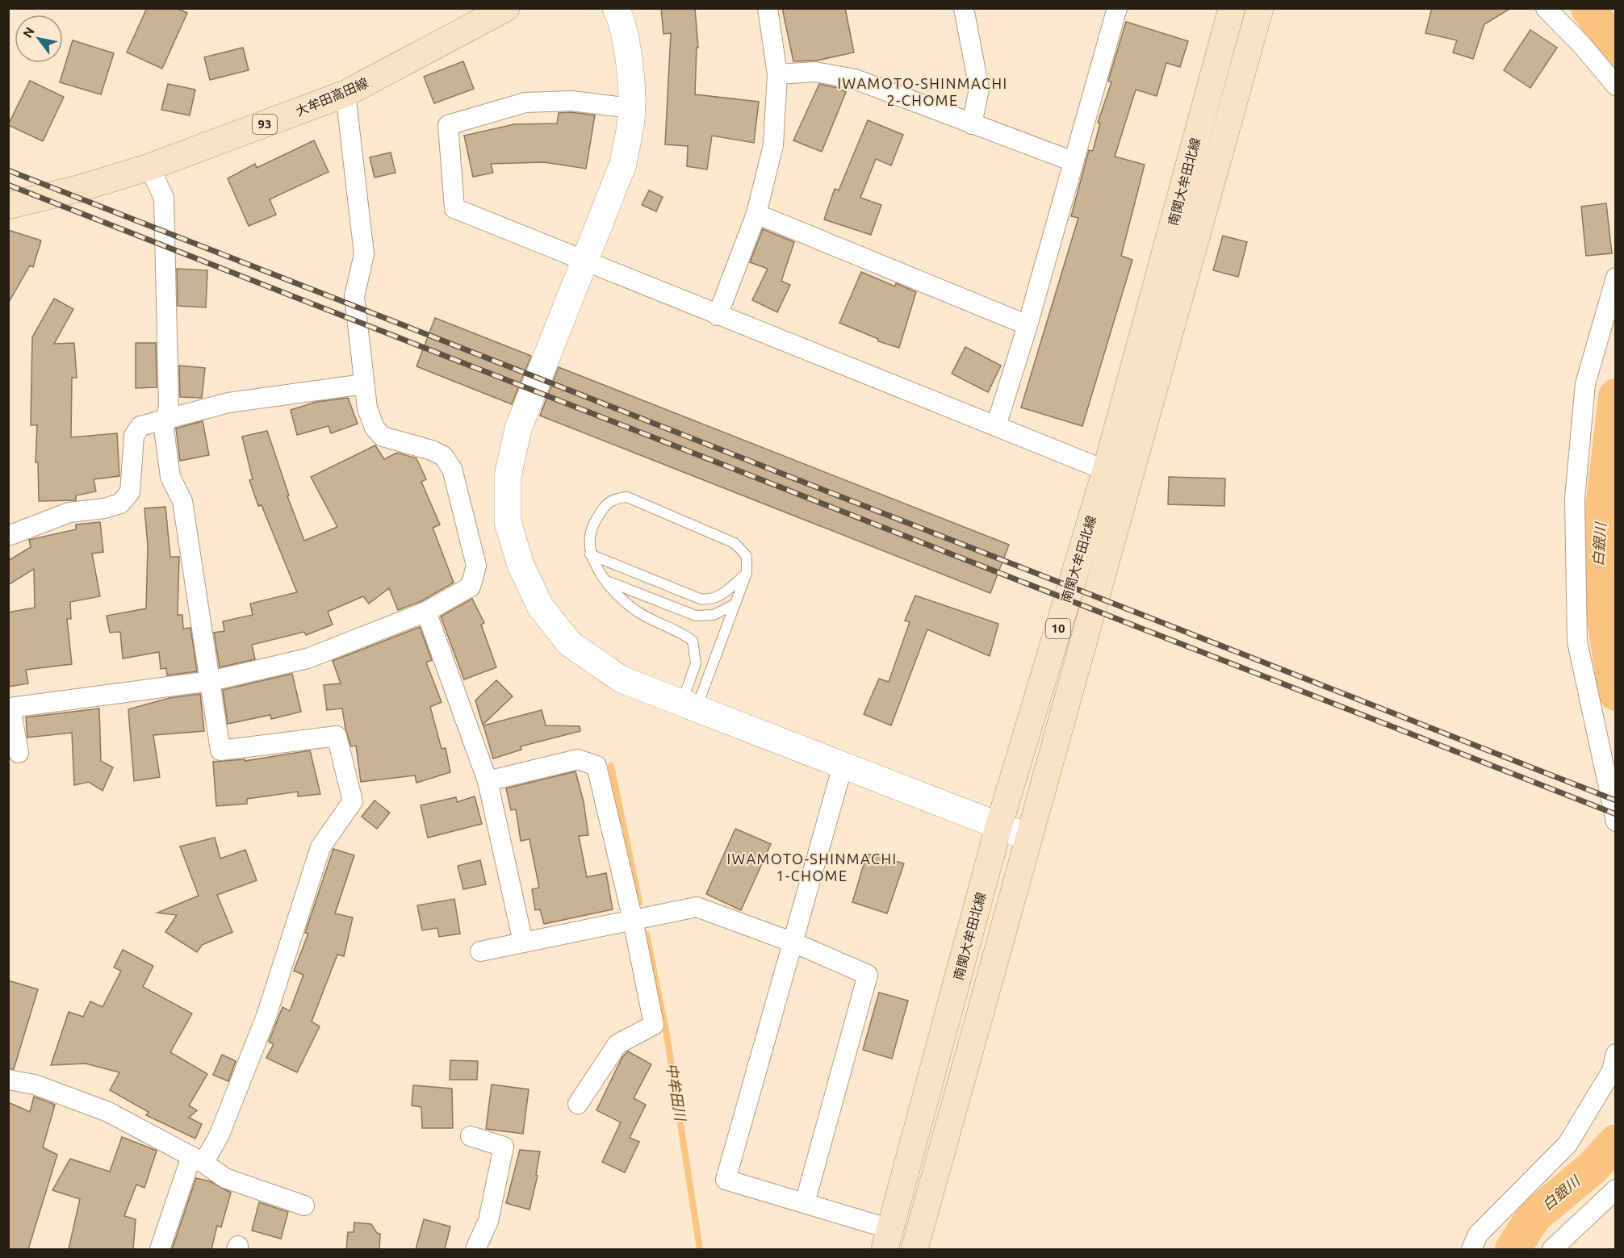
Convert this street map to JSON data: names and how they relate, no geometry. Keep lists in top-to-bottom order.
{
  "streets": {
    "main road": [
      "大牟田高田線",
      "93",
      "南関大牟田北線",
      "10"
    ]
  },
  "districts": ["IWAMOTO-SHINMACHI 2-CHOME", "IWAMOTO-SHINMACHI 1-CHOME"],
  "water": ["白銀川", "中牟田川"],
  "north": "top left"
}
